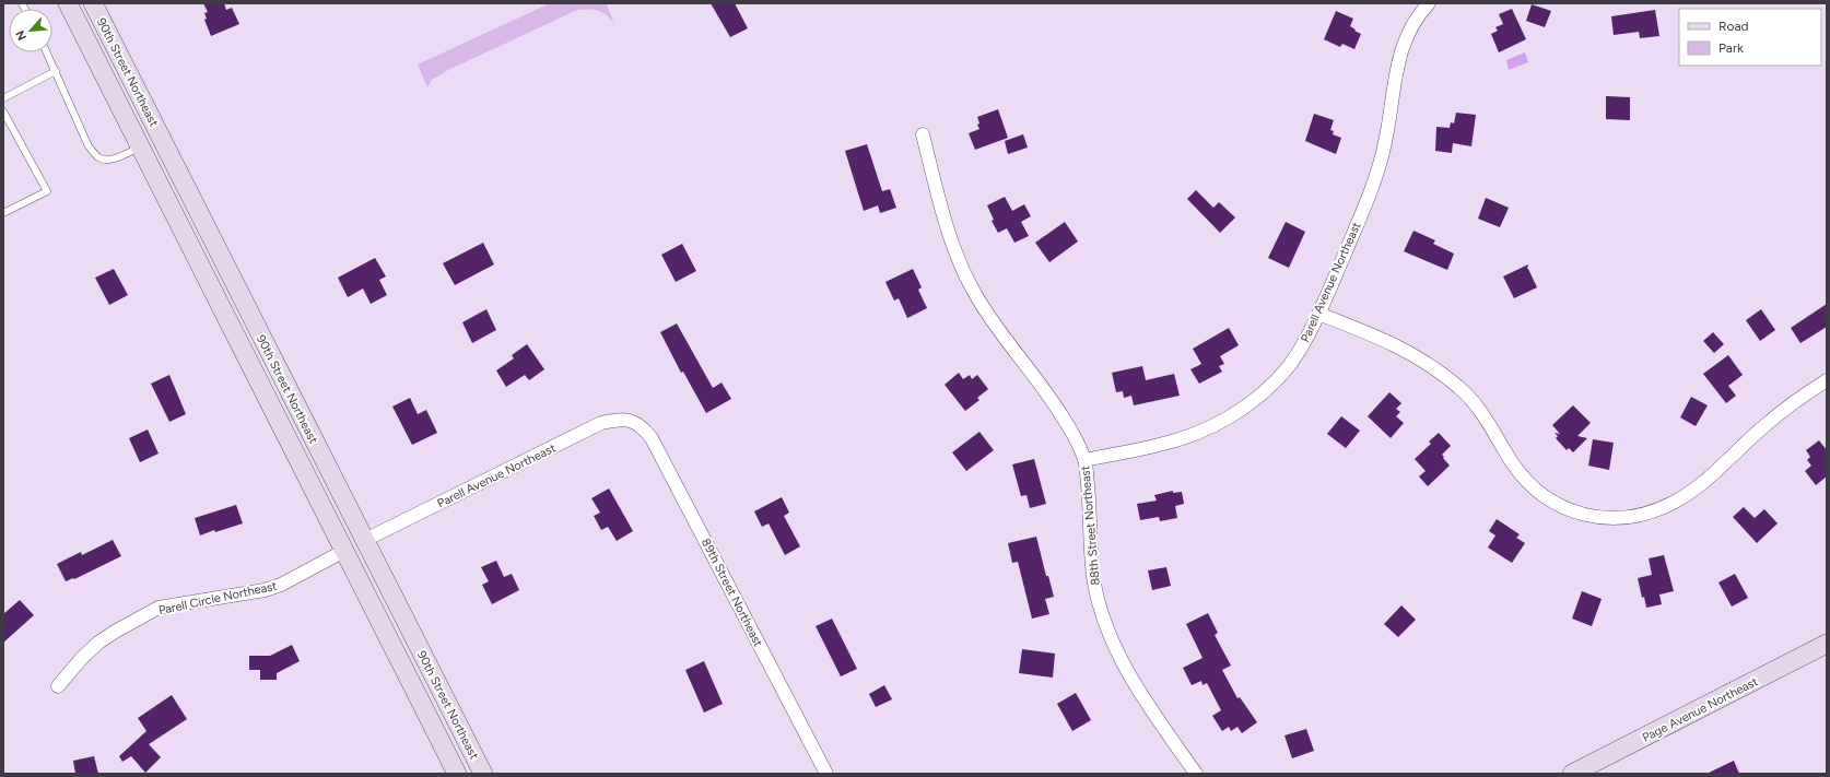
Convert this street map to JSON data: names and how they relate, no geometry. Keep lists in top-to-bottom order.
{
  "streets": {
    "main road": ["90th Street Northeast", "Page Avenue Northeast"],
    "street": [
      "Parell Avenue Northeast",
      "88th Street Northeast",
      "89th Street Northeast",
      "Parell Circle Northeast"
    ]
  },
  "crossings": [
    ["90th Street Northeast", "Parell Avenue Northeast"],
    ["90th Street Northeast", "Parell Circle Northeast"],
    ["Parell Avenue Northeast", "88th Street Northeast"],
    ["Parell Avenue Northeast", "89th Street Northeast"]
  ],
  "legend": ["Road", "Park"],
  "north": "bottom left"
}
